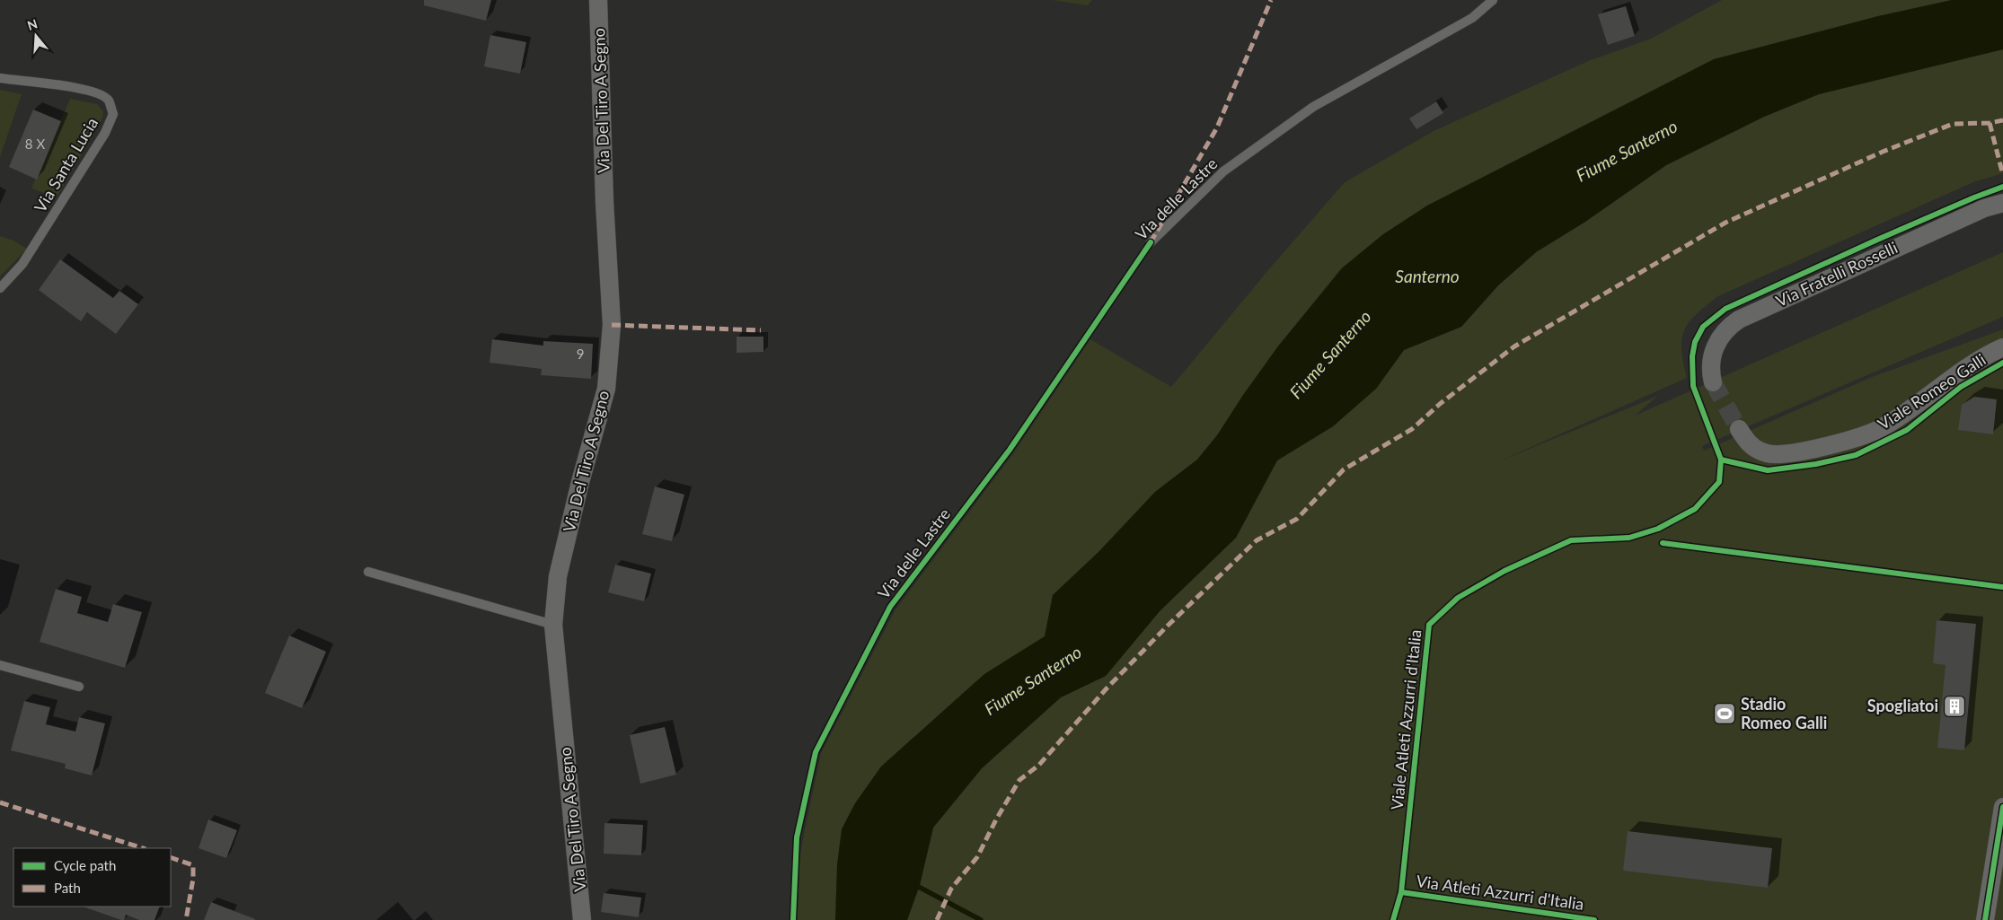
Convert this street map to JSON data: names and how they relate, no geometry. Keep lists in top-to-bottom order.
{
  "streets": {
    "street": ["Via Del Tiro A Segno", "Via Fratelli Rosselli", "Viale Romeo Galli"],
    "lane": ["Via Santa Lucia", "Via delle Lastre"],
    "cycle path": ["Viale Atleti Azzurri d'Italia", "Via Atleti Azzurri d'Italia"]
  },
  "water": ["Fiume Santerno", "Santerno"],
  "places": {
    "building": ["Spogliatoi"],
    "sports": ["Stadio Romeo Galli"]
  },
  "house_numbers": ["8 X", "9"],
  "legend": ["Cycle path", "Path"],
  "north": "top"
}
